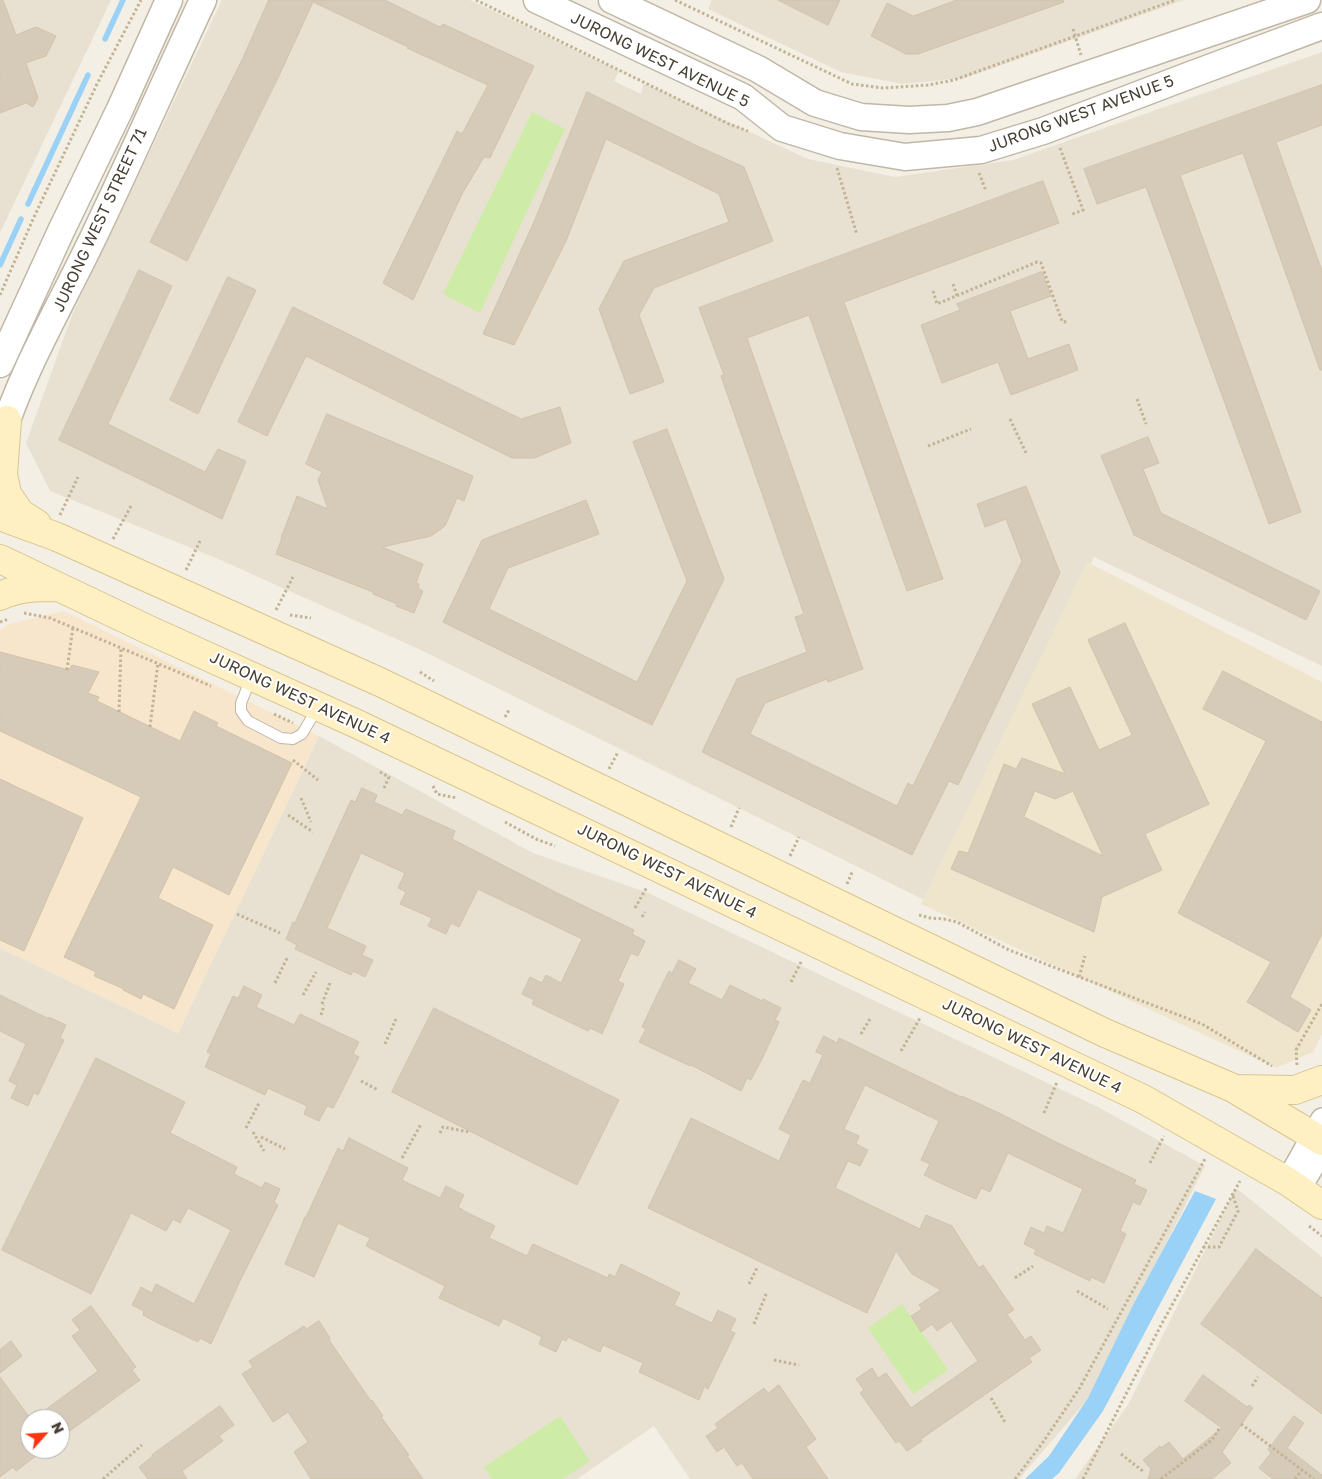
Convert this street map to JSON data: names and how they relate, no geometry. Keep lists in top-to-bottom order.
{
  "streets": {
    "main road": ["JURONG WEST AVENUE 4"],
    "street": ["JURONG WEST AVENUE 5", "JURONG WEST STREET 71"]
  },
  "north": "top right"
}
